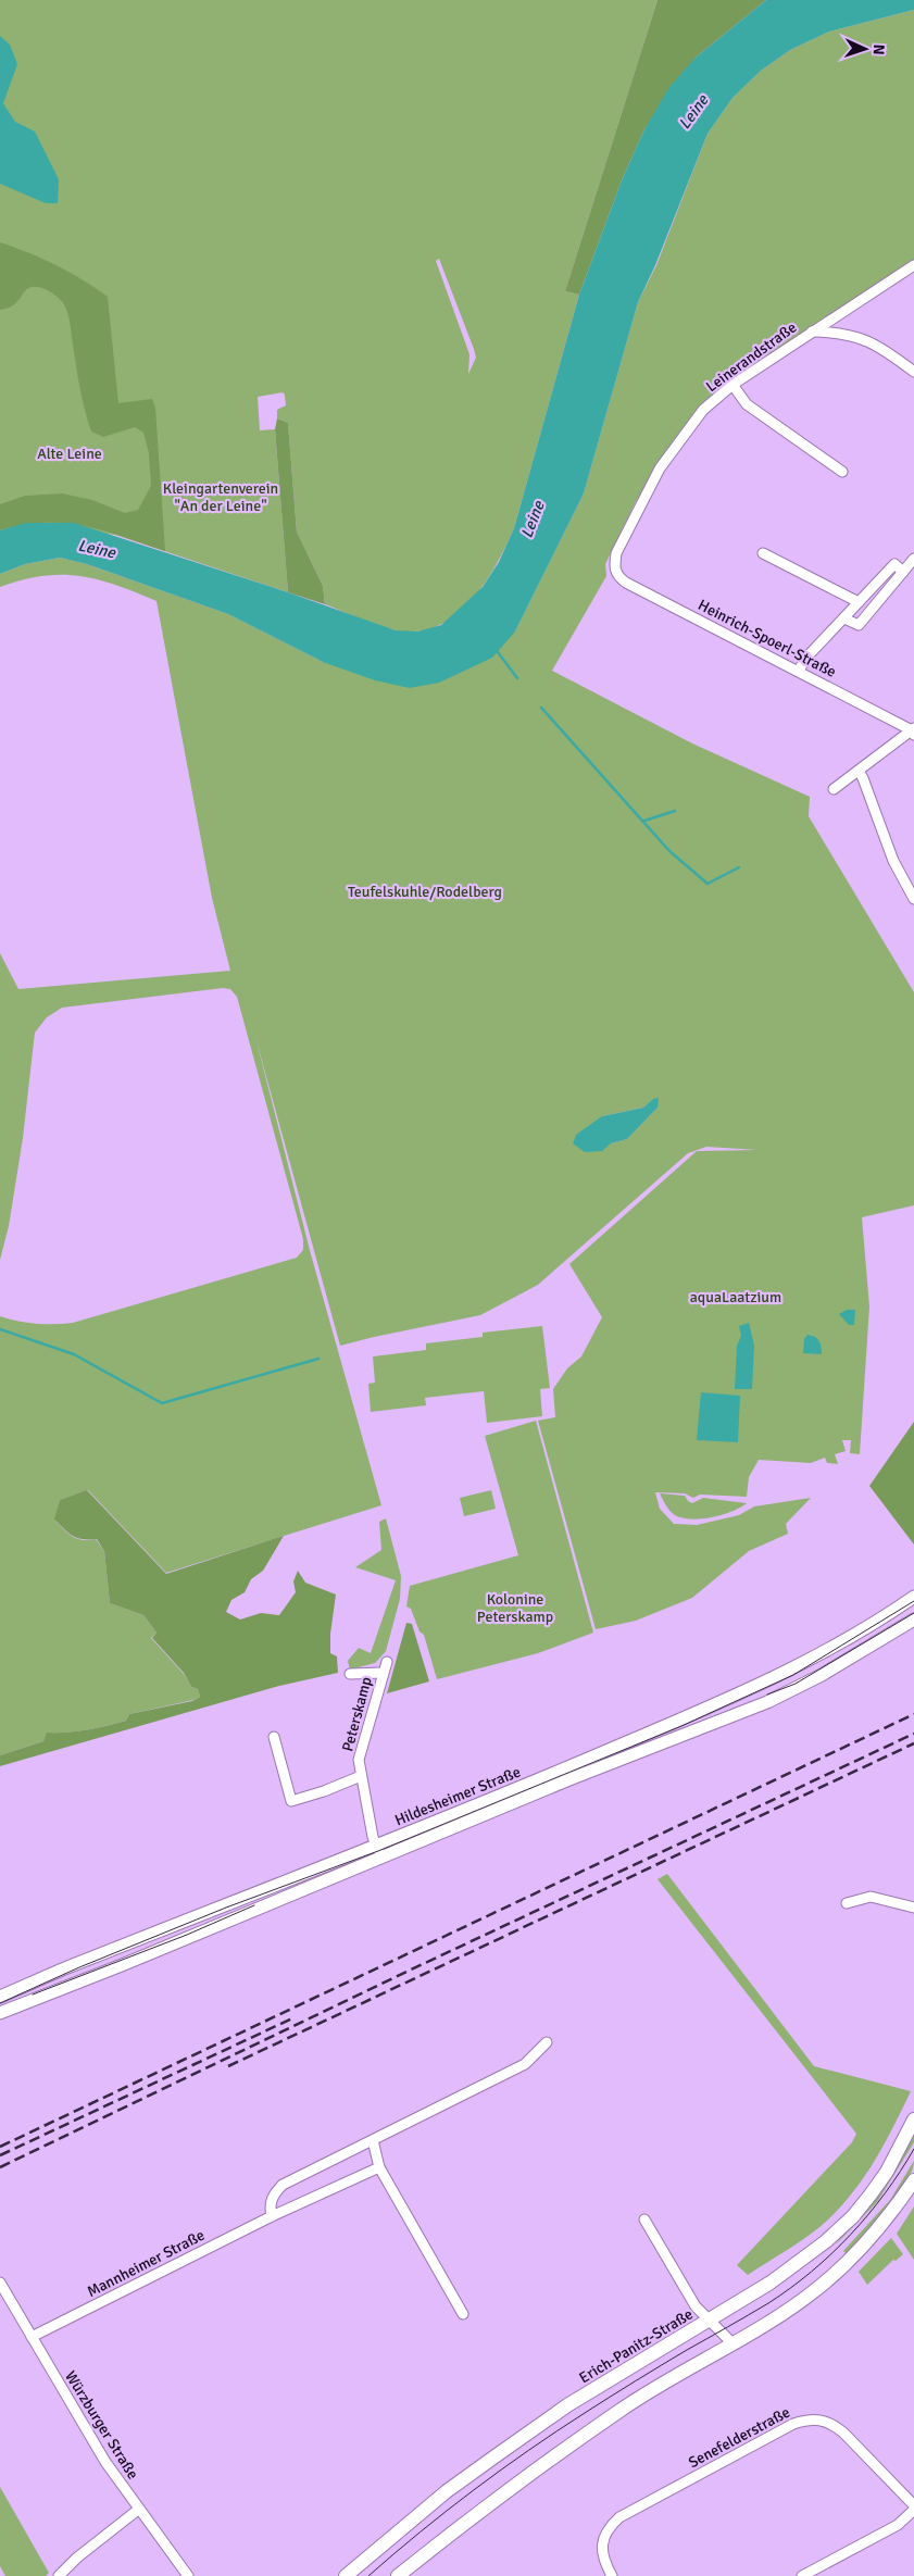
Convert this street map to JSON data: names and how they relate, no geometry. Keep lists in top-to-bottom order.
{
  "streets": {
    "main road": ["Erich-Panitz-Straße"],
    "street": [
      "Leinerandstraße",
      "Heinrich-Spoerl-Straße",
      "Peterskamp",
      "Hildesheimer Straße",
      "Mannheimer Straße",
      "Würzburger Straße",
      "Senefelderstraße"
    ]
  },
  "crossings": [
    ["Leinerandstraße", "Heinrich-Spoerl-Straße"],
    ["Peterskamp", "Hildesheimer Straße"],
    ["Mannheimer Straße", "Würzburger Straße"]
  ],
  "water": ["Leine"],
  "parks": [
    "Alte Leine",
    "Kleingartenverein \"An der Leine\"",
    "Teufelskuhle/Rodelberg",
    "aquaLaatzium",
    "Kolonine Peterskamp"
  ],
  "north": "right"
}
